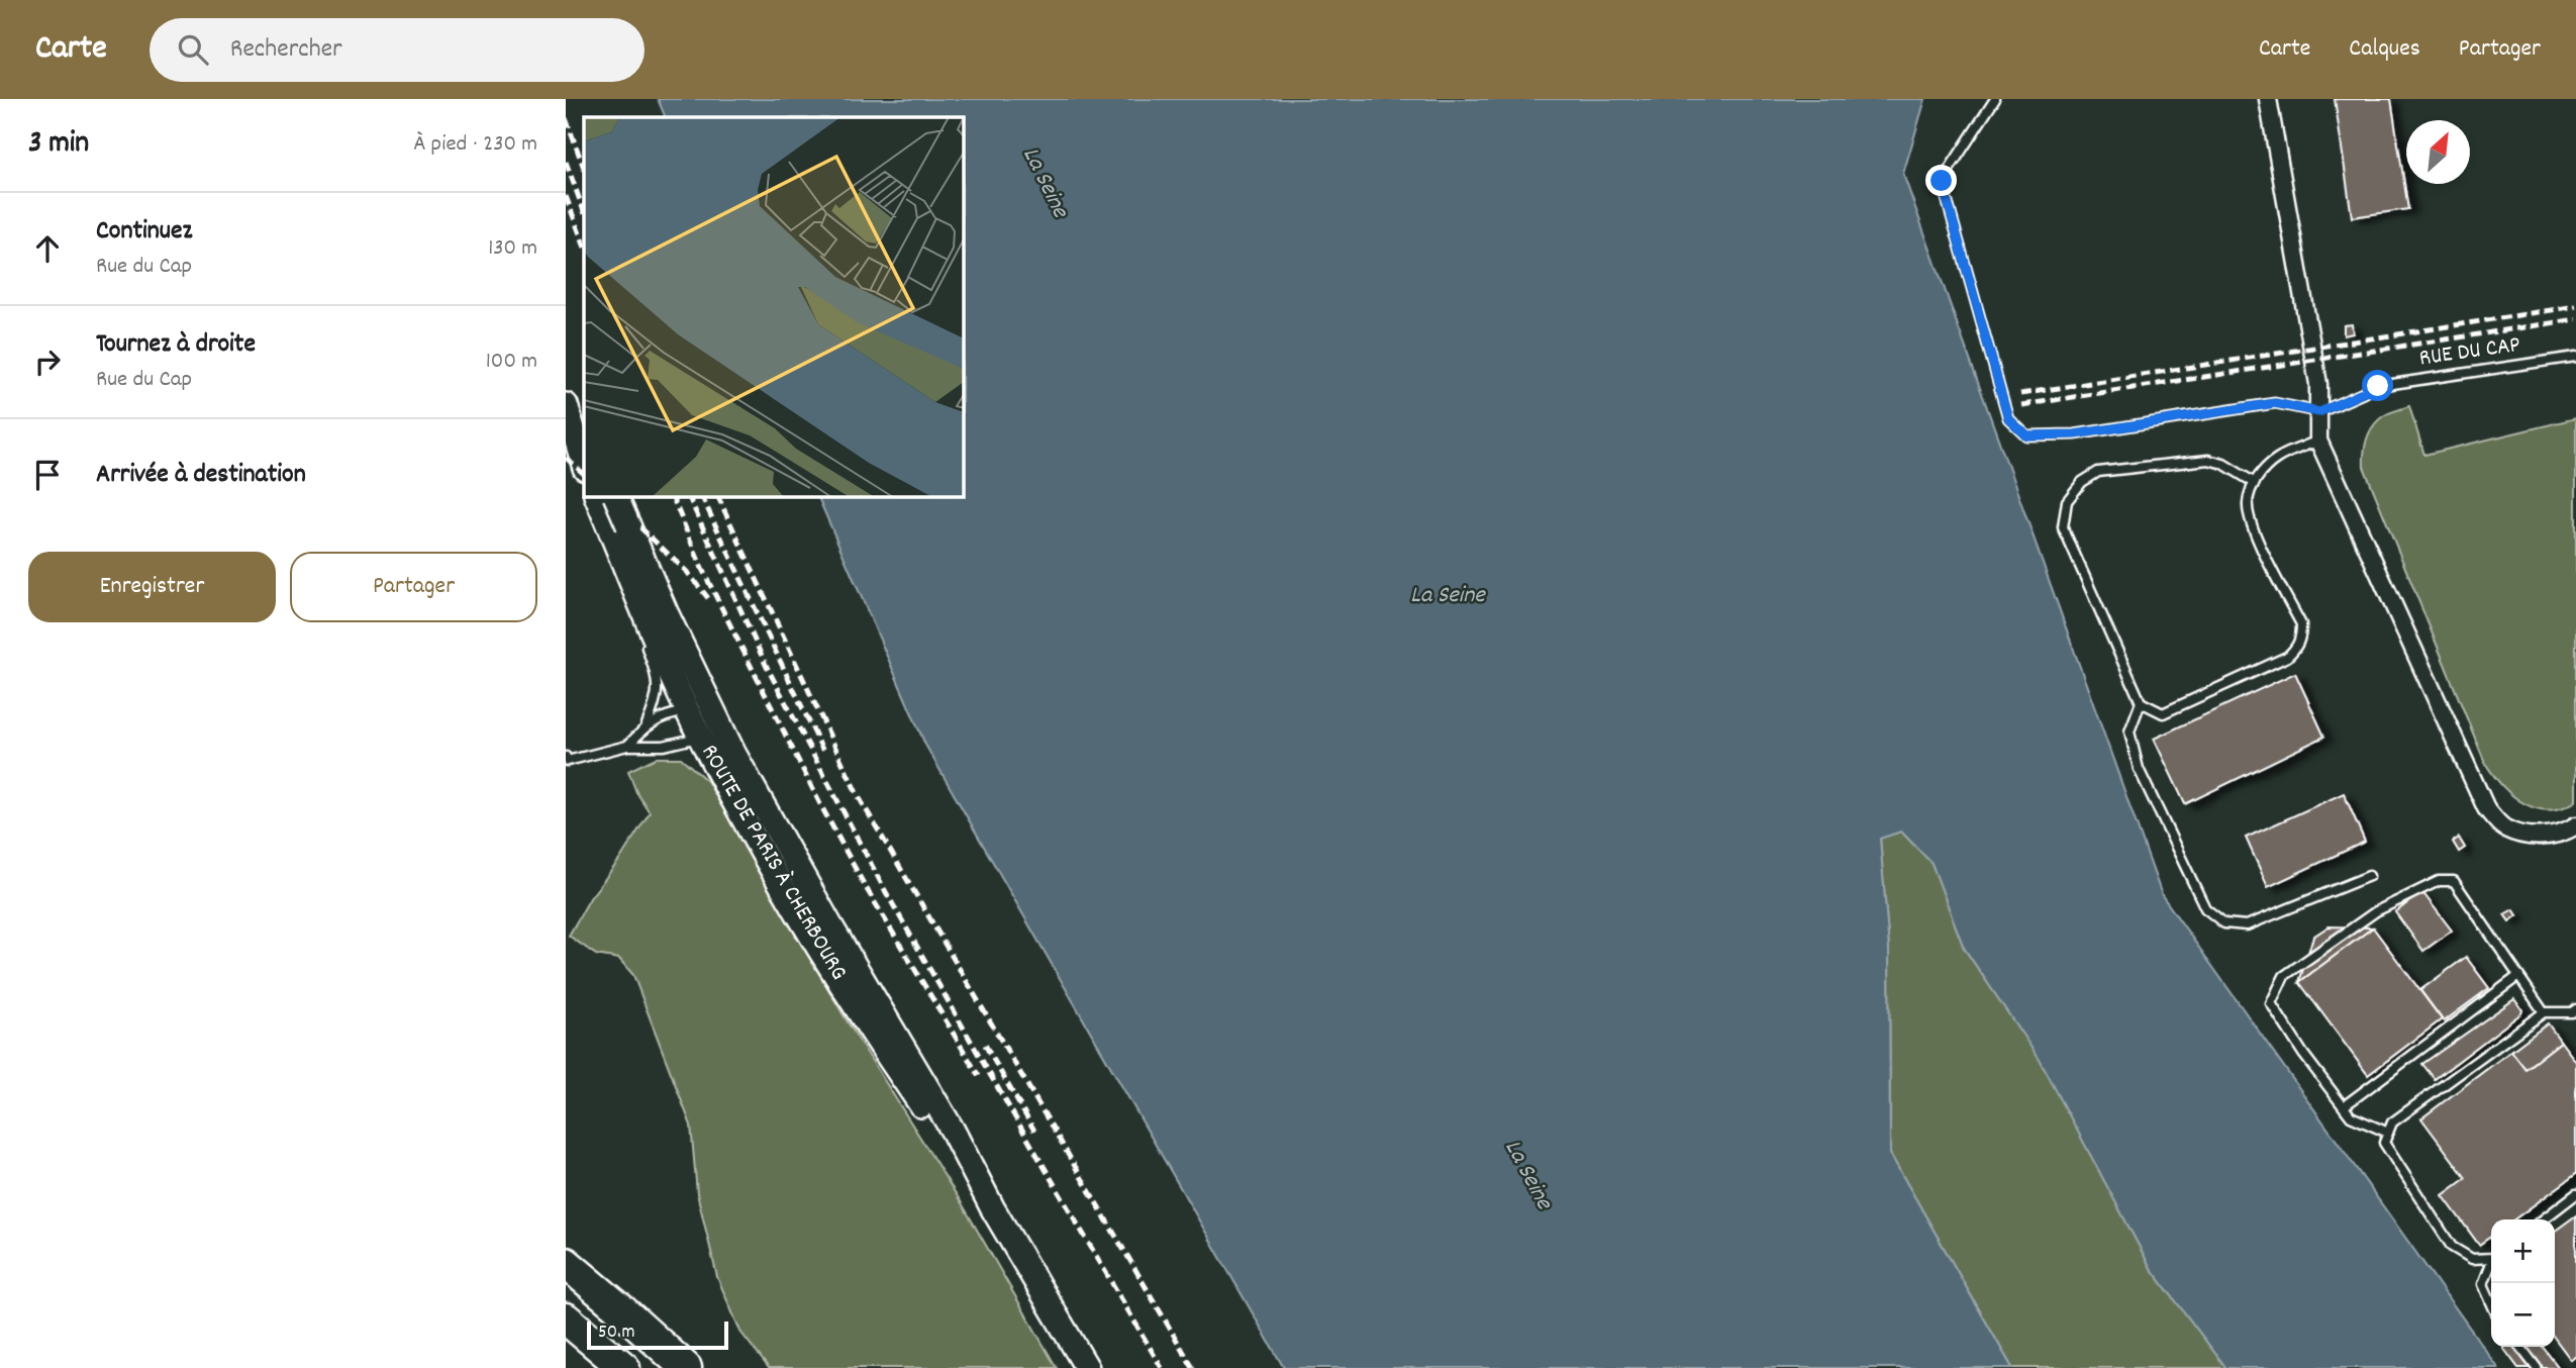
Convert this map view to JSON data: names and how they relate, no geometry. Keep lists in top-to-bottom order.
{
  "streets": {
    "main road": ["ROUTE DE PARIS À CHERBOURG"],
    "lane": ["RUE DU CAP"]
  },
  "water": ["La Seine"],
  "scale_bar": "50 m",
  "north": "top right",
  "page": {
    "header": "Carte",
    "search": "Rechercher",
    "nav": ["Carte", "Calques", "Partager"],
    "heading": ["3 min", "À pied · 230 m"],
    "list": [
      ["Continuez", "Rue du Cap", "130 m"],
      ["Tournez à droite", "Rue du Cap", "100 m"],
      "Arrivée à destination"
    ],
    "buttons": ["Enregistrer", "Partager"],
    "map_buttons": ["+", "−"],
    "scale": "50 m"
  }
}
